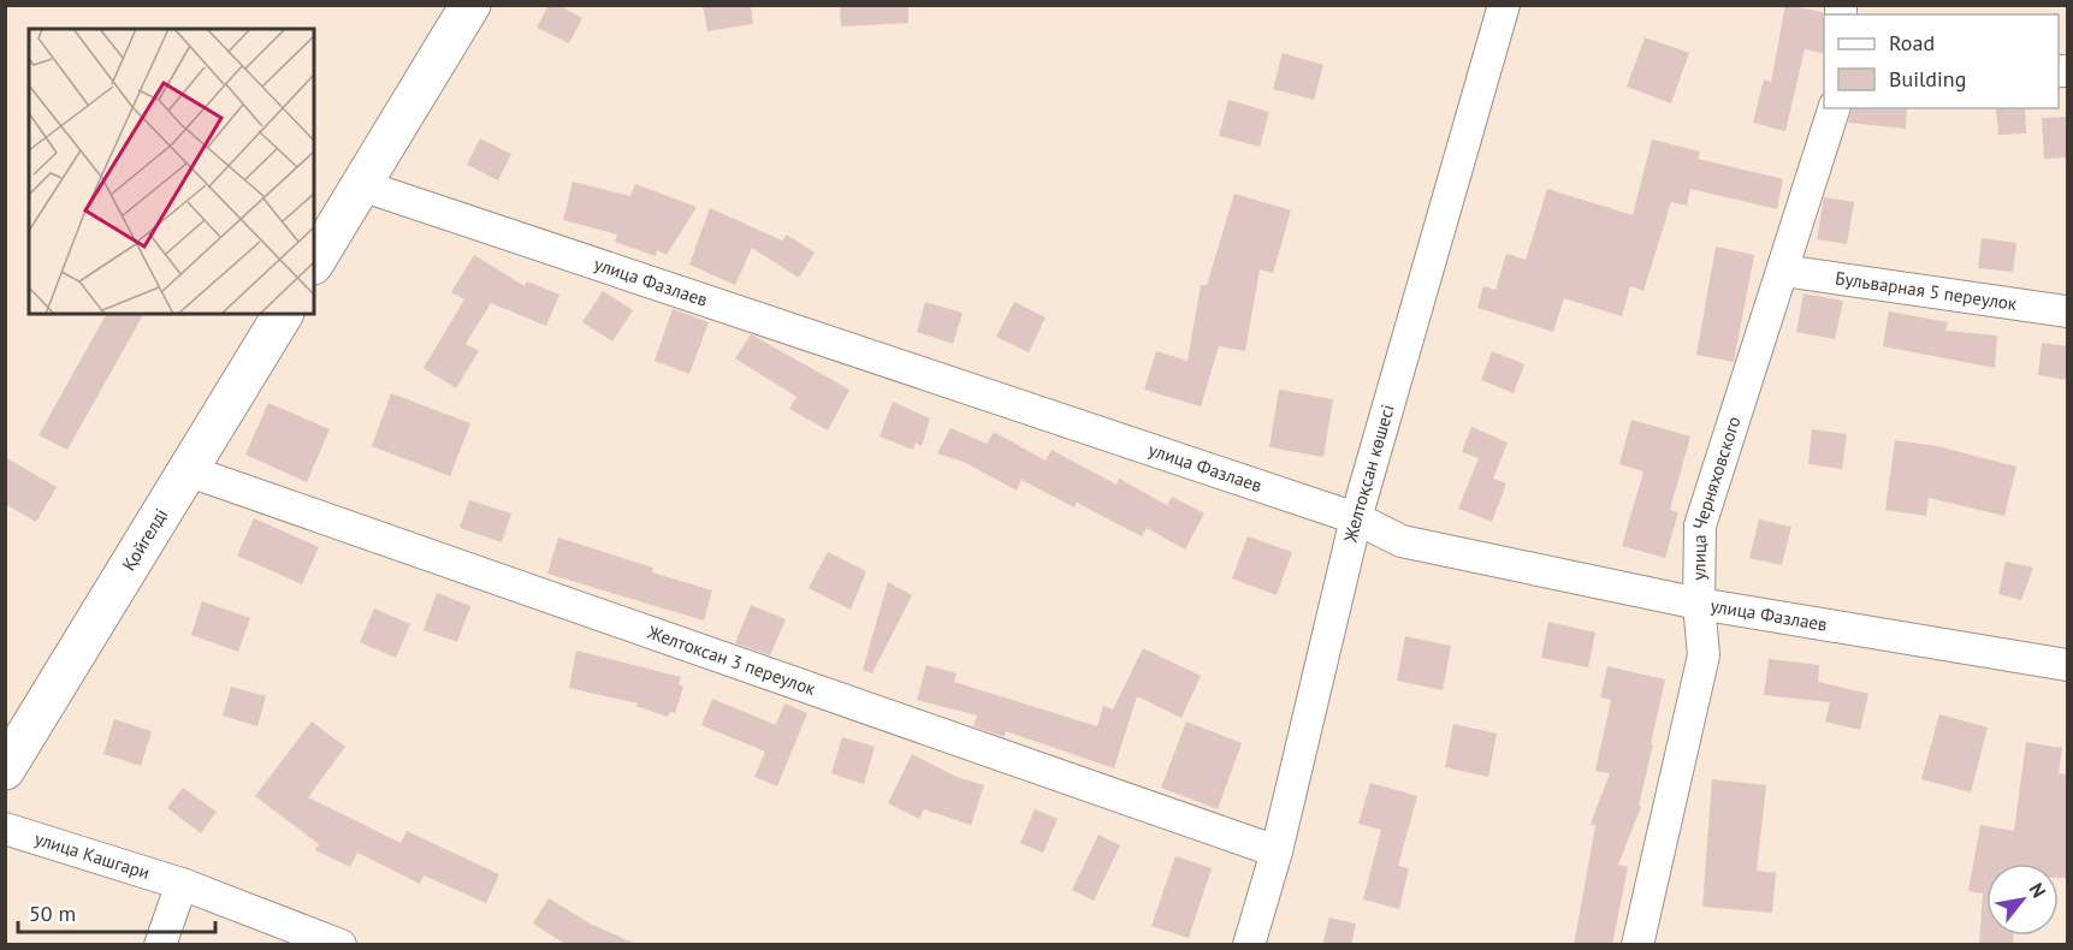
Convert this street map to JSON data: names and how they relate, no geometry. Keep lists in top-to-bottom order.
{
  "streets": {
    "street": [
      "улица Фазлаев",
      "Бульварная 5 переулок",
      "Желтоқсан көшесі",
      "улица Черняховского",
      "Қойгелді",
      "Желтоксан 3 переулок",
      "улица Кашгари"
    ]
  },
  "crossings": [
    ["улица Фазлаев", "Желтоқсан көшесі"],
    ["улица Фазлаев", "улица Черняховского"],
    ["Бульварная 5 переулок", "улица Черняховского"],
    ["Желтоқсан көшесі", "Желтоксан 3 переулок"],
    ["Қойгелді", "Желтоксан 3 переулок"]
  ],
  "legend": ["Road", "Building"],
  "scale_bar": "50 m",
  "north": "top right"
}
